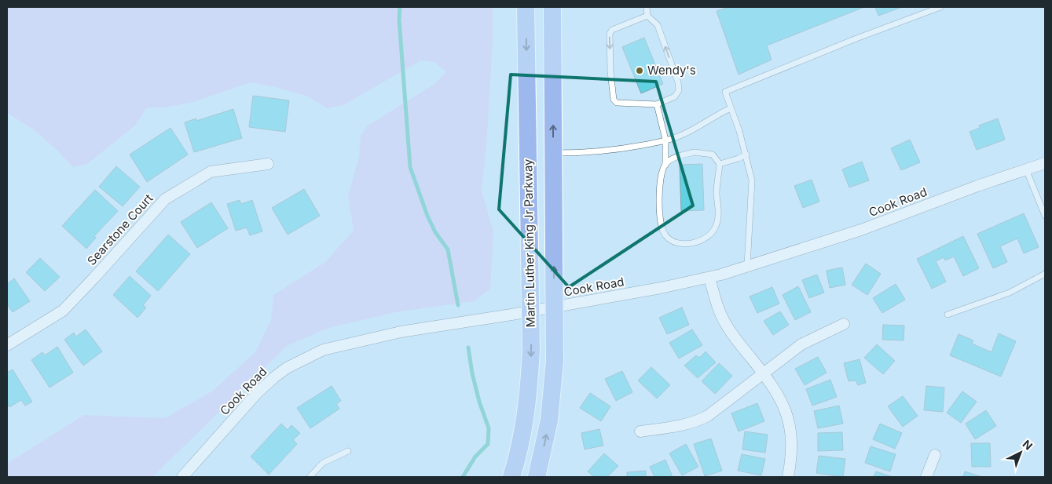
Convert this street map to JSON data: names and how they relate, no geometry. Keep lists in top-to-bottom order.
{
  "streets": {
    "main road": ["Martin Luther King Jr Parkway"],
    "street": ["Cook Road", "Searstone Court"]
  },
  "crossings": [
    ["Cook Road", "Martin Luther King Jr Parkway"]
  ],
  "places": ["Wendy's"],
  "north": "top right"
}
